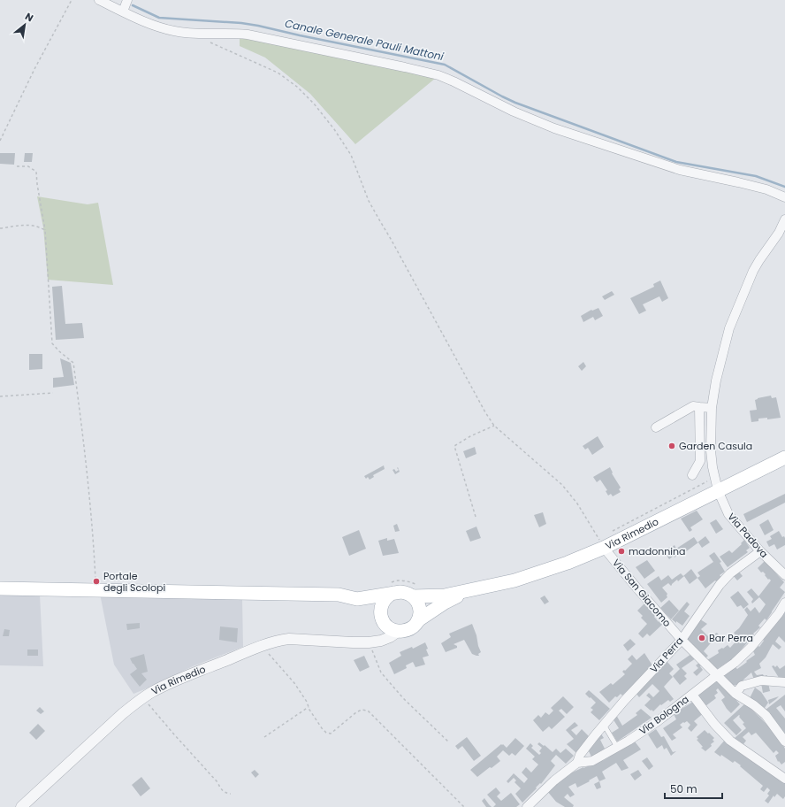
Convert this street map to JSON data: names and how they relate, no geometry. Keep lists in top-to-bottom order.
{
  "streets": {
    "main road": ["Via Rimedio"],
    "street": [
      "Via Padova",
      "Via San Giacomo",
      "Via Perra",
      "Via Bologna"
    ]
  },
  "crossings": [
    ["Via Rimedio", "Via Padova"],
    ["Via Rimedio", "Via San Giacomo"],
    ["Via Padova", "Via Perra"],
    ["Via San Giacomo", "Via Perra"],
    ["Via San Giacomo", "Via Bologna"],
    ["Via Perra", "Via Bologna"]
  ],
  "water": ["Canale Generale Pauli Mattoni"],
  "places": [
    "Garden Casula",
    "madonnina",
    "Portale degli Scolopi",
    "Bar Perra"
  ],
  "scale_bar": "50 m",
  "north": "top right"
}
